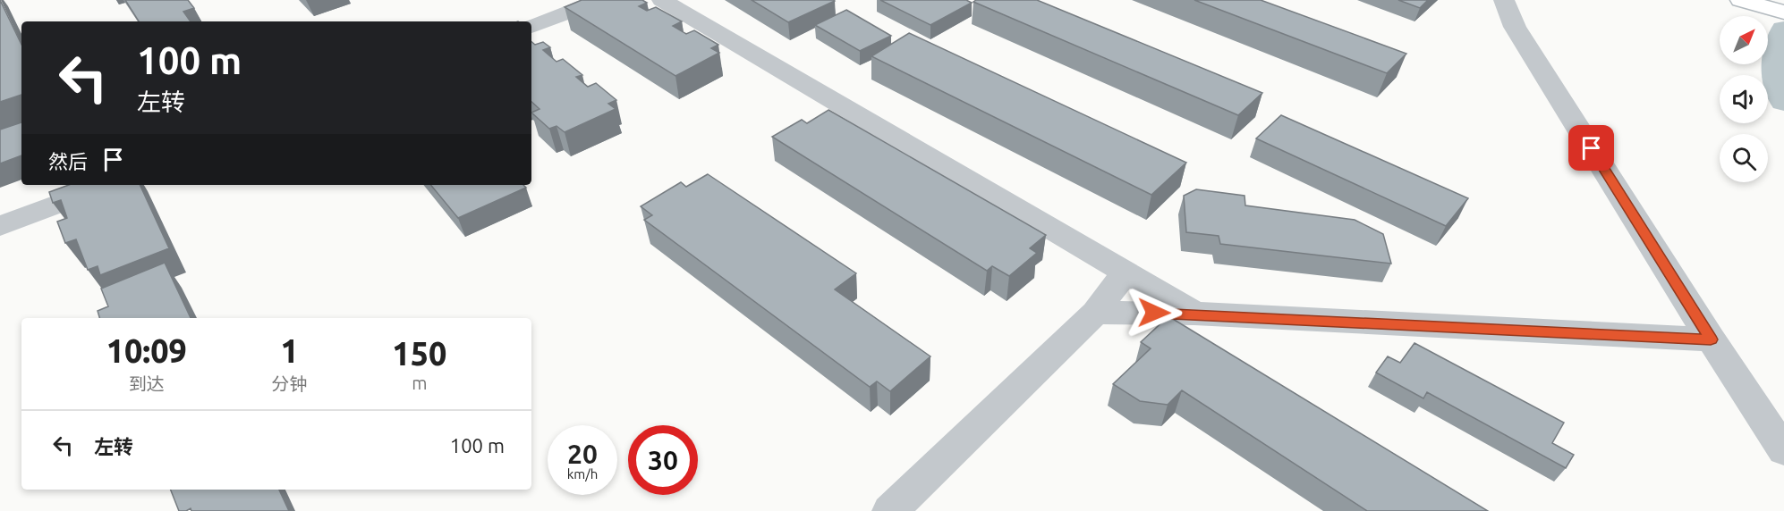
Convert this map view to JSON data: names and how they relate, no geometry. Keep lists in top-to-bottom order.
{
  "north": "top right",
  "page": {
    "turn": ["100 m", "左转"],
    "then": "然后",
    "eta": [
      "10:09",
      "到达",
      "1",
      "分钟",
      "150",
      "m"
    ],
    "list": [
      {
        "name": "左转",
        "value": "100 m"
      }
    ],
    "speed": "20 km/h",
    "limit": "30"
  }
}
